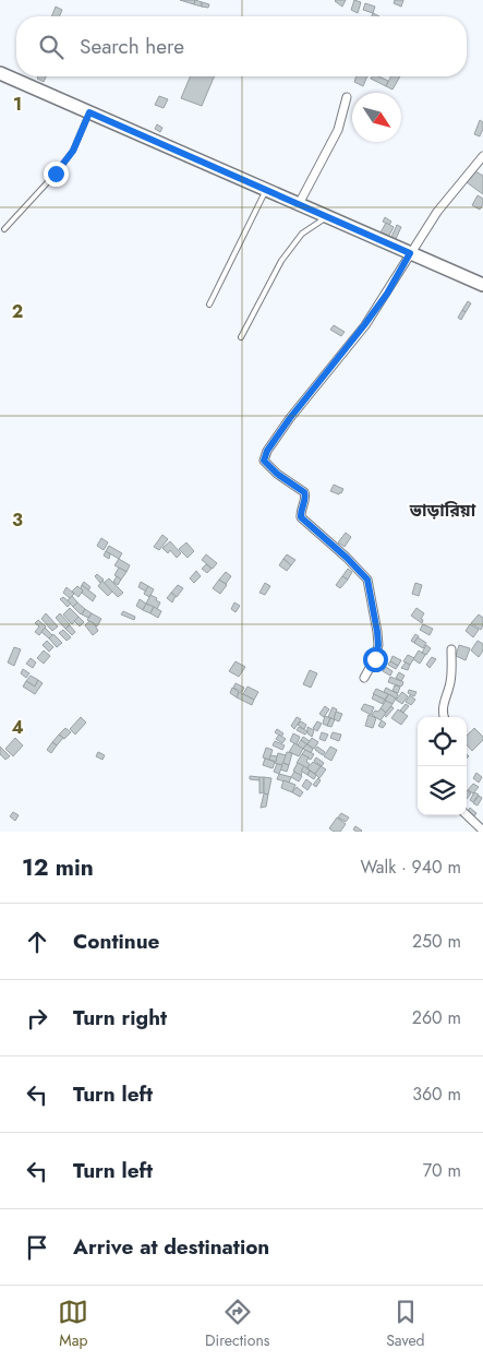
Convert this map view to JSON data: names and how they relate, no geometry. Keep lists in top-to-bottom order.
{
  "districts": ["ভাড়ারিয়া"],
  "north": "bottom right",
  "page": {
    "search": "Search here",
    "heading": ["12 min", "Walk · 940 m"],
    "list": [
      ["Continue", "250 m"],
      ["Turn right", "260 m"],
      ["Turn left", "360 m"],
      ["Turn left", "70 m"],
      "Arrive at destination"
    ],
    "nav": ["Map", "Directions", "Saved"]
  },
  "grid": {
    "rows": [
      "1",
      "2",
      "3",
      "4"
    ]
  }
}
